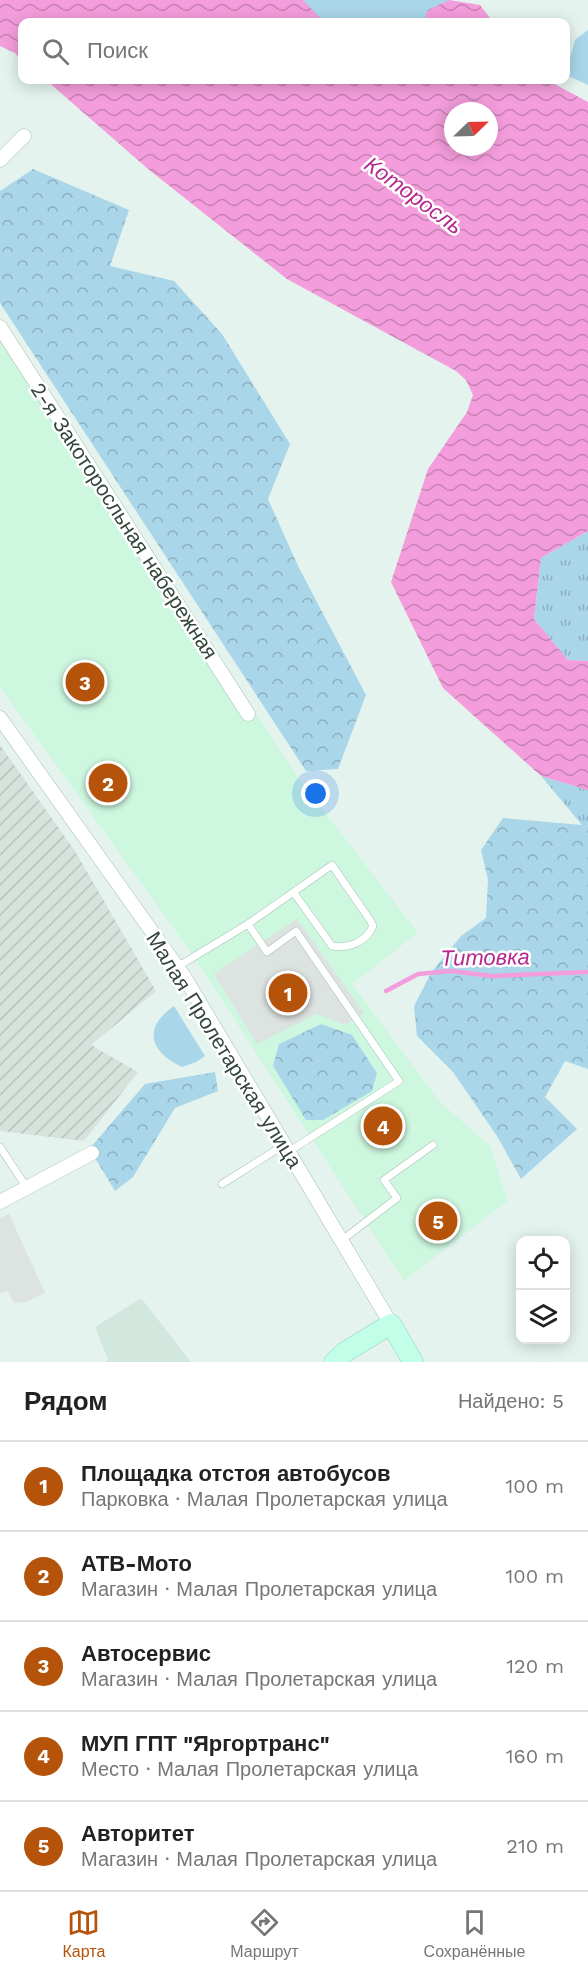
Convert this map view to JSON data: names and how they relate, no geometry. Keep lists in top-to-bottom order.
{
  "streets": {
    "street": ["2-я Закоторосльная набережная", "Малая Пролетарская улица"]
  },
  "water": ["Которосль", "Титовка"],
  "north": "top right",
  "page": {
    "search": "Поиск",
    "pins": [
      "3",
      "2",
      "1",
      "4",
      "5"
    ],
    "heading": ["Рядом", "Найдено: 5"],
    "list": [
      {
        "mark": "1",
        "name": "Площадка отстоя автобусов",
        "note": "Парковка · Малая Пролетарская улица",
        "value": "100 m"
      },
      {
        "mark": "2",
        "name": "АТВ-Мото",
        "note": "Магазин · Малая Пролетарская улица",
        "value": "100 m"
      },
      {
        "mark": "3",
        "name": "Автосервис",
        "note": "Магазин · Малая Пролетарская улица",
        "value": "120 m"
      },
      {
        "mark": "4",
        "name": "МУП ГПТ \"Яргортранс\"",
        "note": "Место · Малая Пролетарская улица",
        "value": "160 m"
      },
      {
        "mark": "5",
        "name": "Авторитет",
        "note": "Магазин · Малая Пролетарская улица",
        "value": "210 m"
      }
    ],
    "nav": ["Карта", "Маршрут", "Сохранённые"]
  }
}
